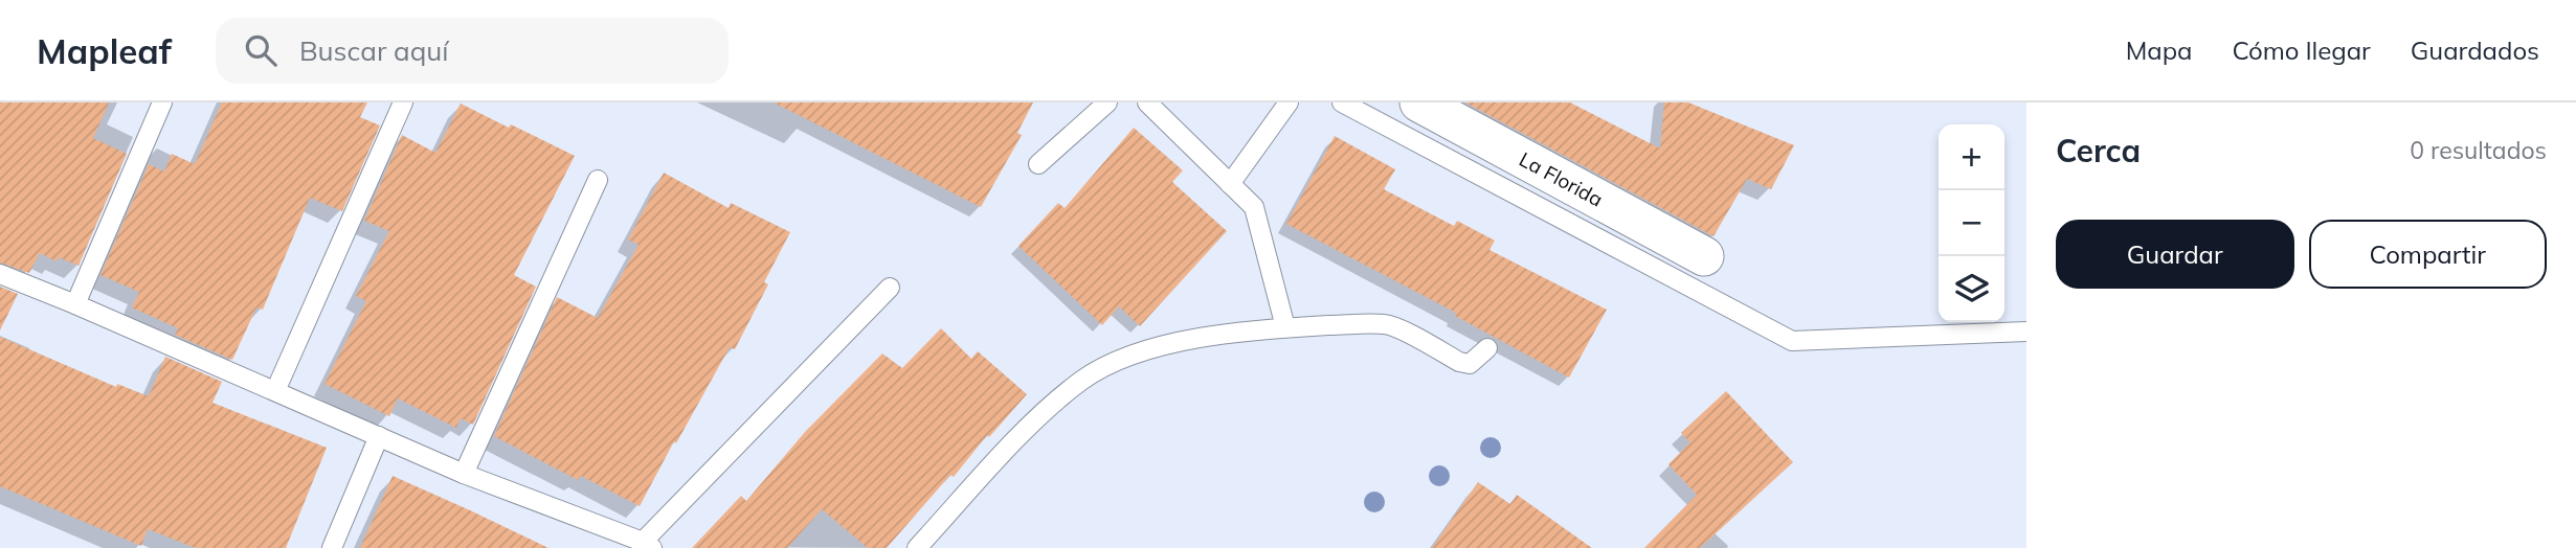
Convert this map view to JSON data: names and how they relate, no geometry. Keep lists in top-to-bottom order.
{
  "streets": {
    "street": ["La Florida"]
  },
  "page": {
    "header": "Mapleaf",
    "search": "Buscar aquí",
    "nav": ["Mapa", "Cómo llegar", "Guardados"],
    "heading": ["Cerca", "0 resultados"],
    "map_buttons": ["+", "−"],
    "buttons": ["Guardar", "Compartir"]
  }
}
